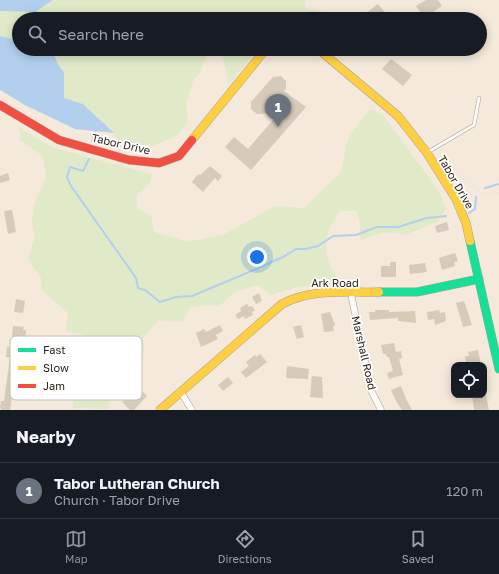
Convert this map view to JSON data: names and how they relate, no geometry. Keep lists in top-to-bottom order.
{
  "streets": {
    "street": ["Tabor Drive", "Ark Road", "Marshall Road"]
  },
  "crossings": [
    ["Tabor Drive", "Ark Road"],
    ["Ark Road", "Marshall Road"]
  ],
  "legend": ["Fast", "Slow", "Jam"],
  "page": {
    "search": "Search here",
    "pins": "1",
    "heading": "Nearby",
    "list": [
      {
        "mark": "1",
        "name": "Tabor Lutheran Church",
        "note": "Church · Tabor Drive",
        "value": "120 m"
      }
    ],
    "nav": ["Map", "Directions", "Saved"]
  }
}
